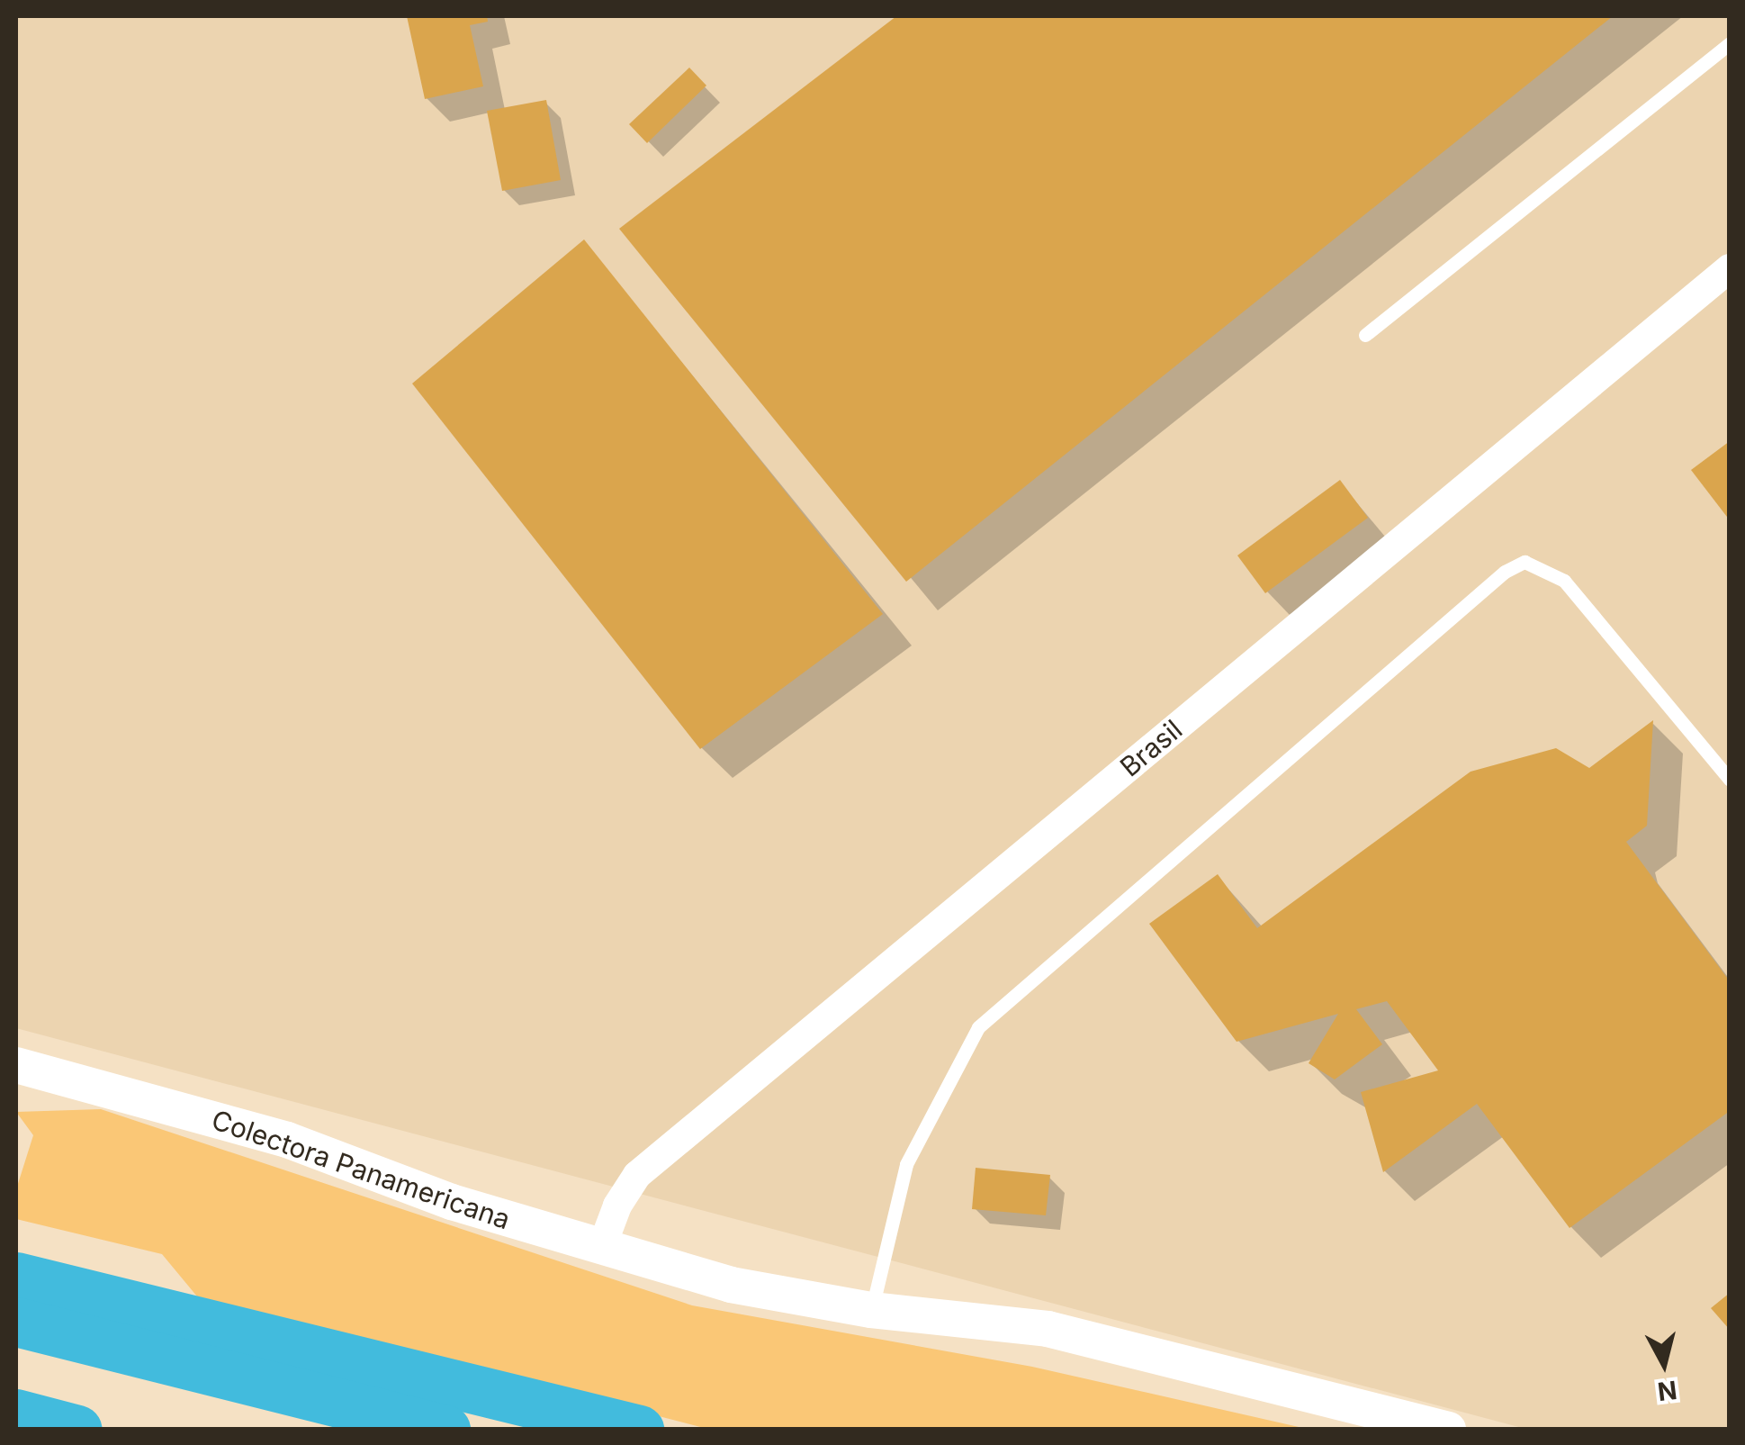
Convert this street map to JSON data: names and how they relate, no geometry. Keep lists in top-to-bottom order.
{
  "streets": {
    "street": ["Brasil", "Colectora Panamericana"]
  },
  "crossings": [
    ["Brasil", "Colectora Panamericana"]
  ],
  "north": "bottom"
}
